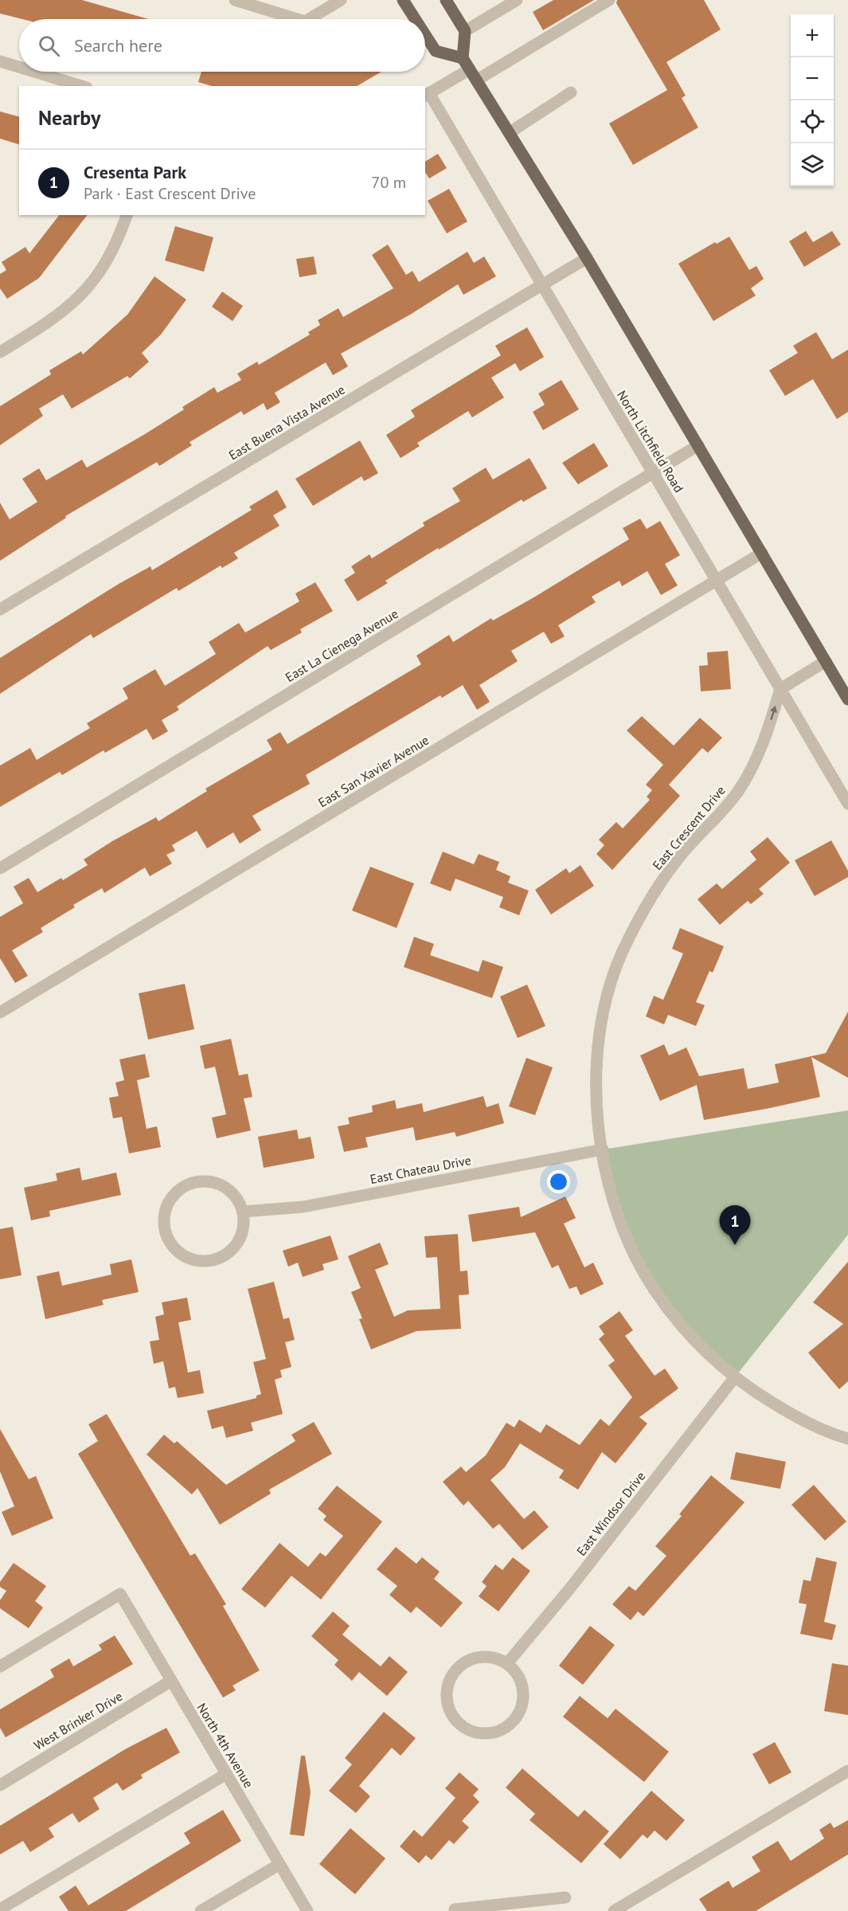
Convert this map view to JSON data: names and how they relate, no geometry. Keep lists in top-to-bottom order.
{
  "streets": {
    "street": [
      "East Buena Vista Avenue",
      "North Litchfield Road",
      "East La Cienega Avenue",
      "East San Xavier Avenue",
      "East Crescent Drive",
      "East Chateau Drive",
      "East Windsor Drive",
      "West Brinker Drive",
      "North 4th Avenue"
    ]
  },
  "crossings": [
    ["East Buena Vista Avenue", "North Litchfield Road"],
    ["North Litchfield Road", "East La Cienega Avenue"],
    ["North Litchfield Road", "East San Xavier Avenue"],
    ["North Litchfield Road", "East Crescent Drive"],
    ["East Crescent Drive", "East Chateau Drive"],
    ["East Crescent Drive", "East Windsor Drive"],
    ["West Brinker Drive", "North 4th Avenue"]
  ],
  "one_way": ["East Crescent Drive"],
  "page": {
    "map_buttons": ["+", "−"],
    "search": "Search here",
    "heading": "Nearby",
    "list": [
      {
        "mark": "1",
        "name": "Cresenta Park",
        "note": "Park · East Crescent Drive",
        "value": "70 m"
      }
    ],
    "pins": "1"
  }
}
